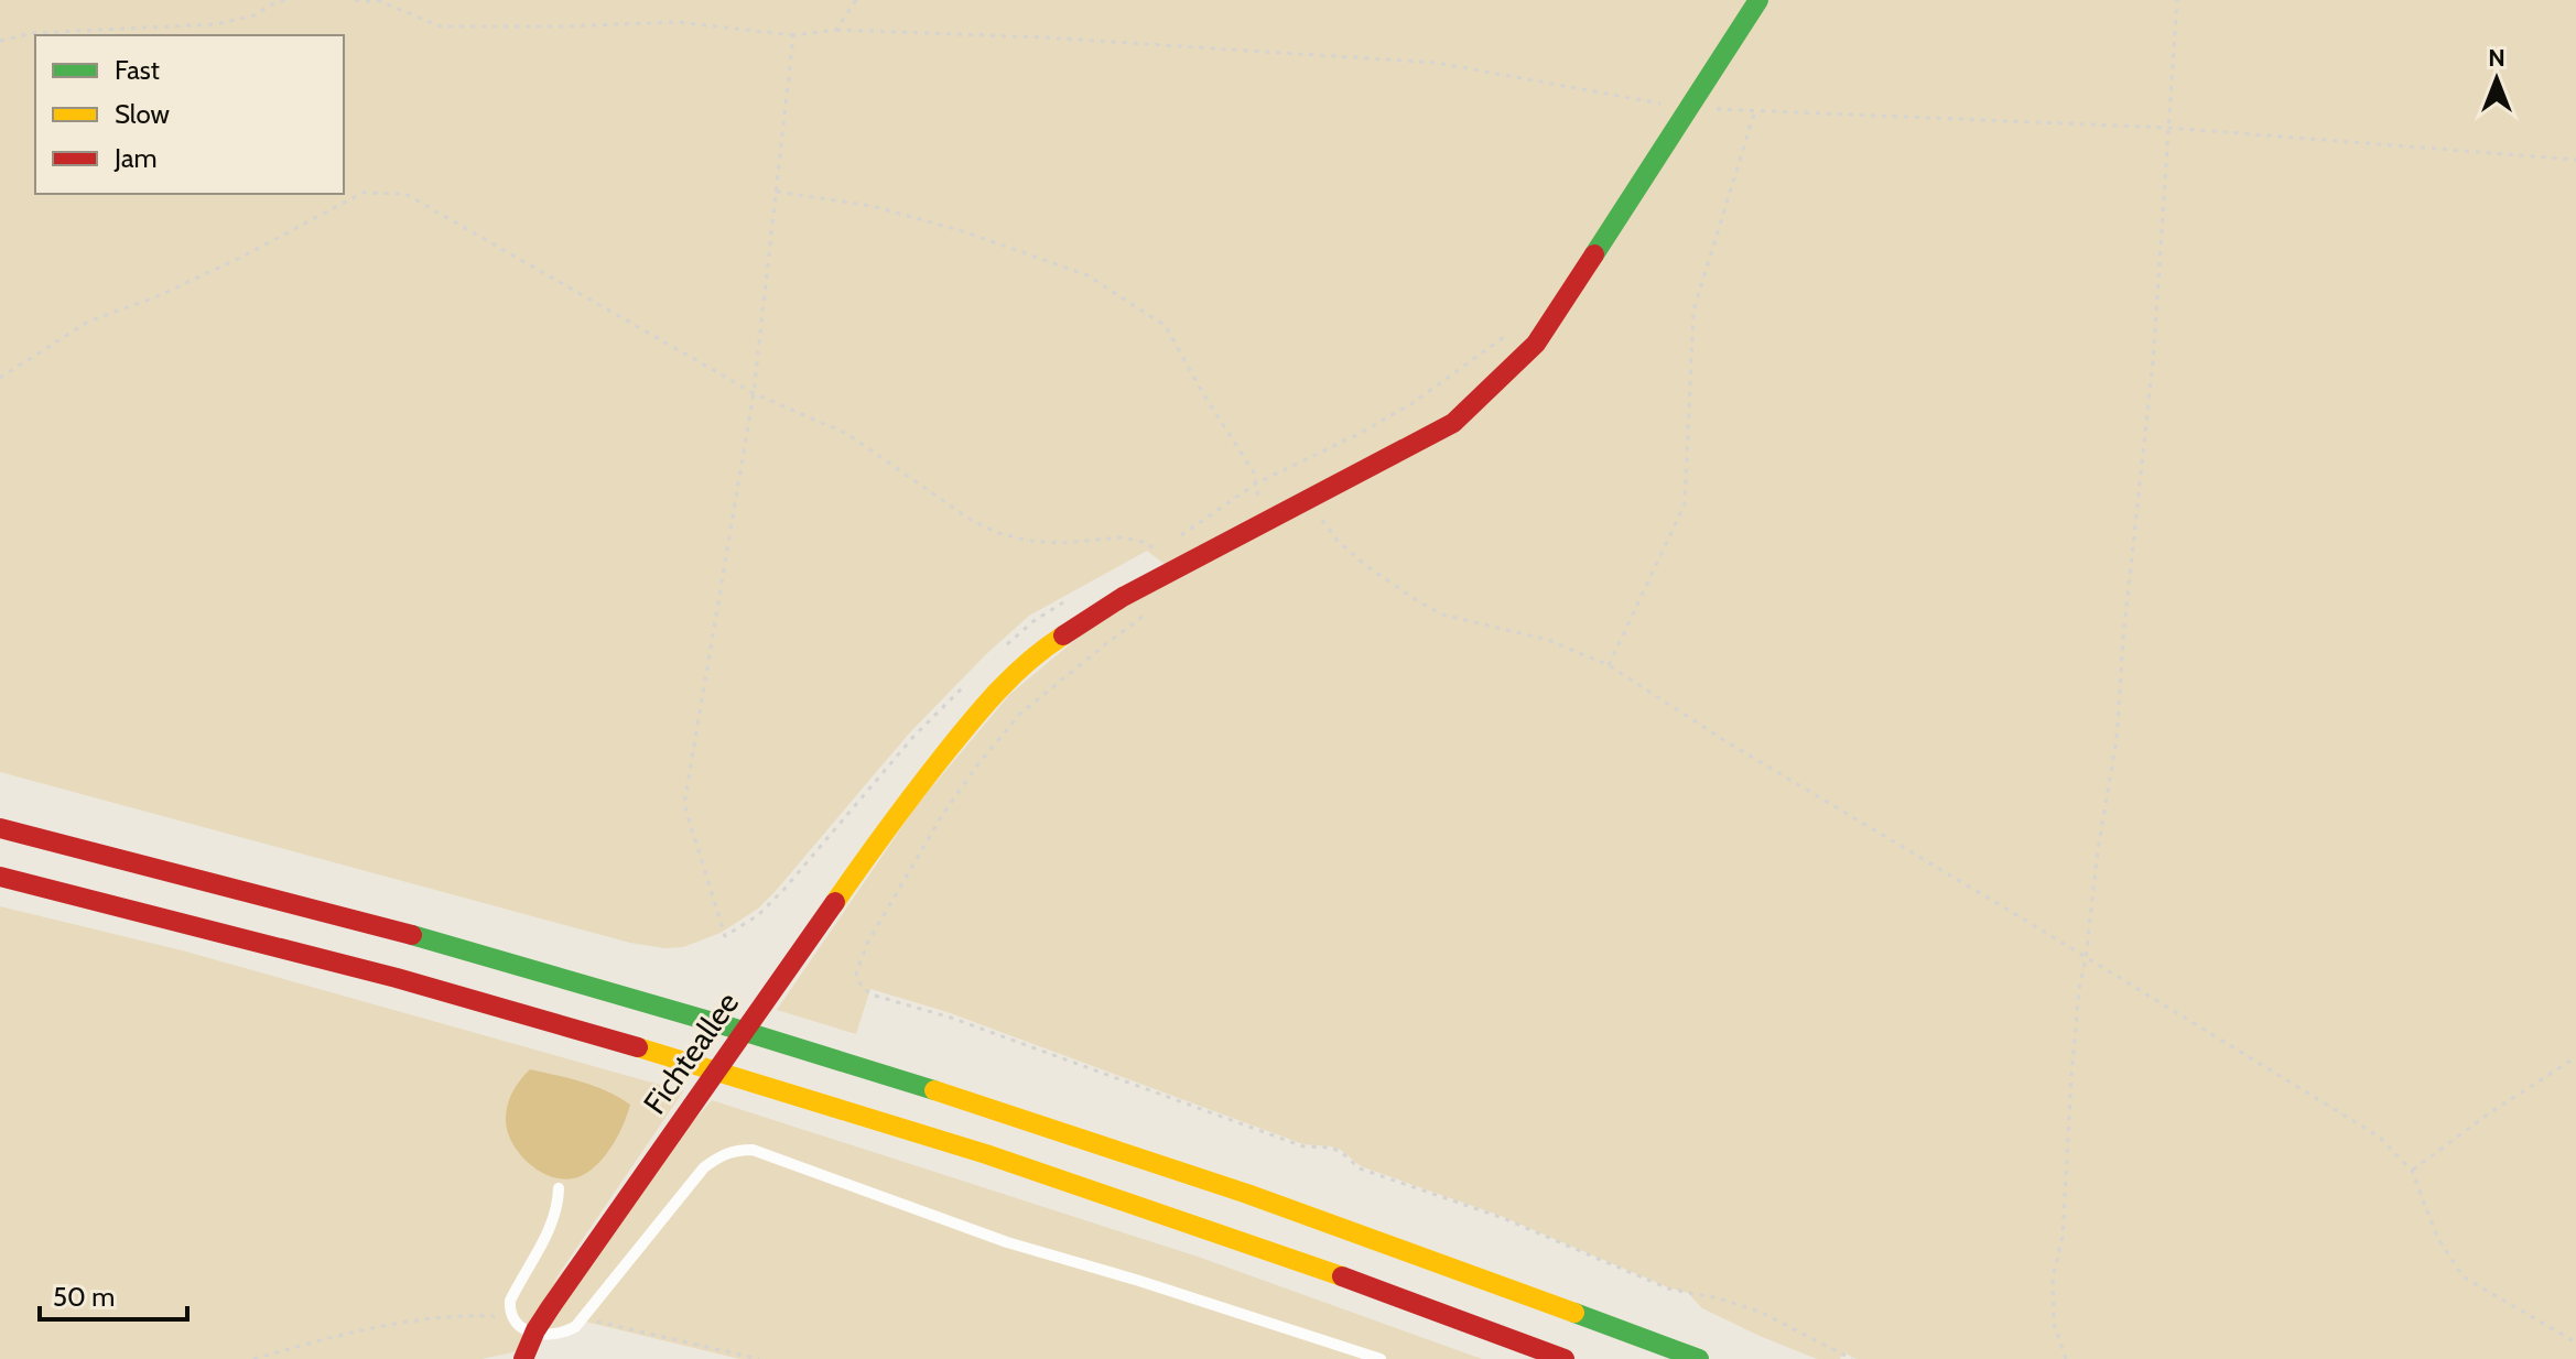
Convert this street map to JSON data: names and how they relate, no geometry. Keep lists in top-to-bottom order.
{
  "streets": {
    "main road": ["Fichteallee"]
  },
  "legend": ["Fast", "Slow", "Jam"],
  "scale_bar": "50 m",
  "north": "top"
}
